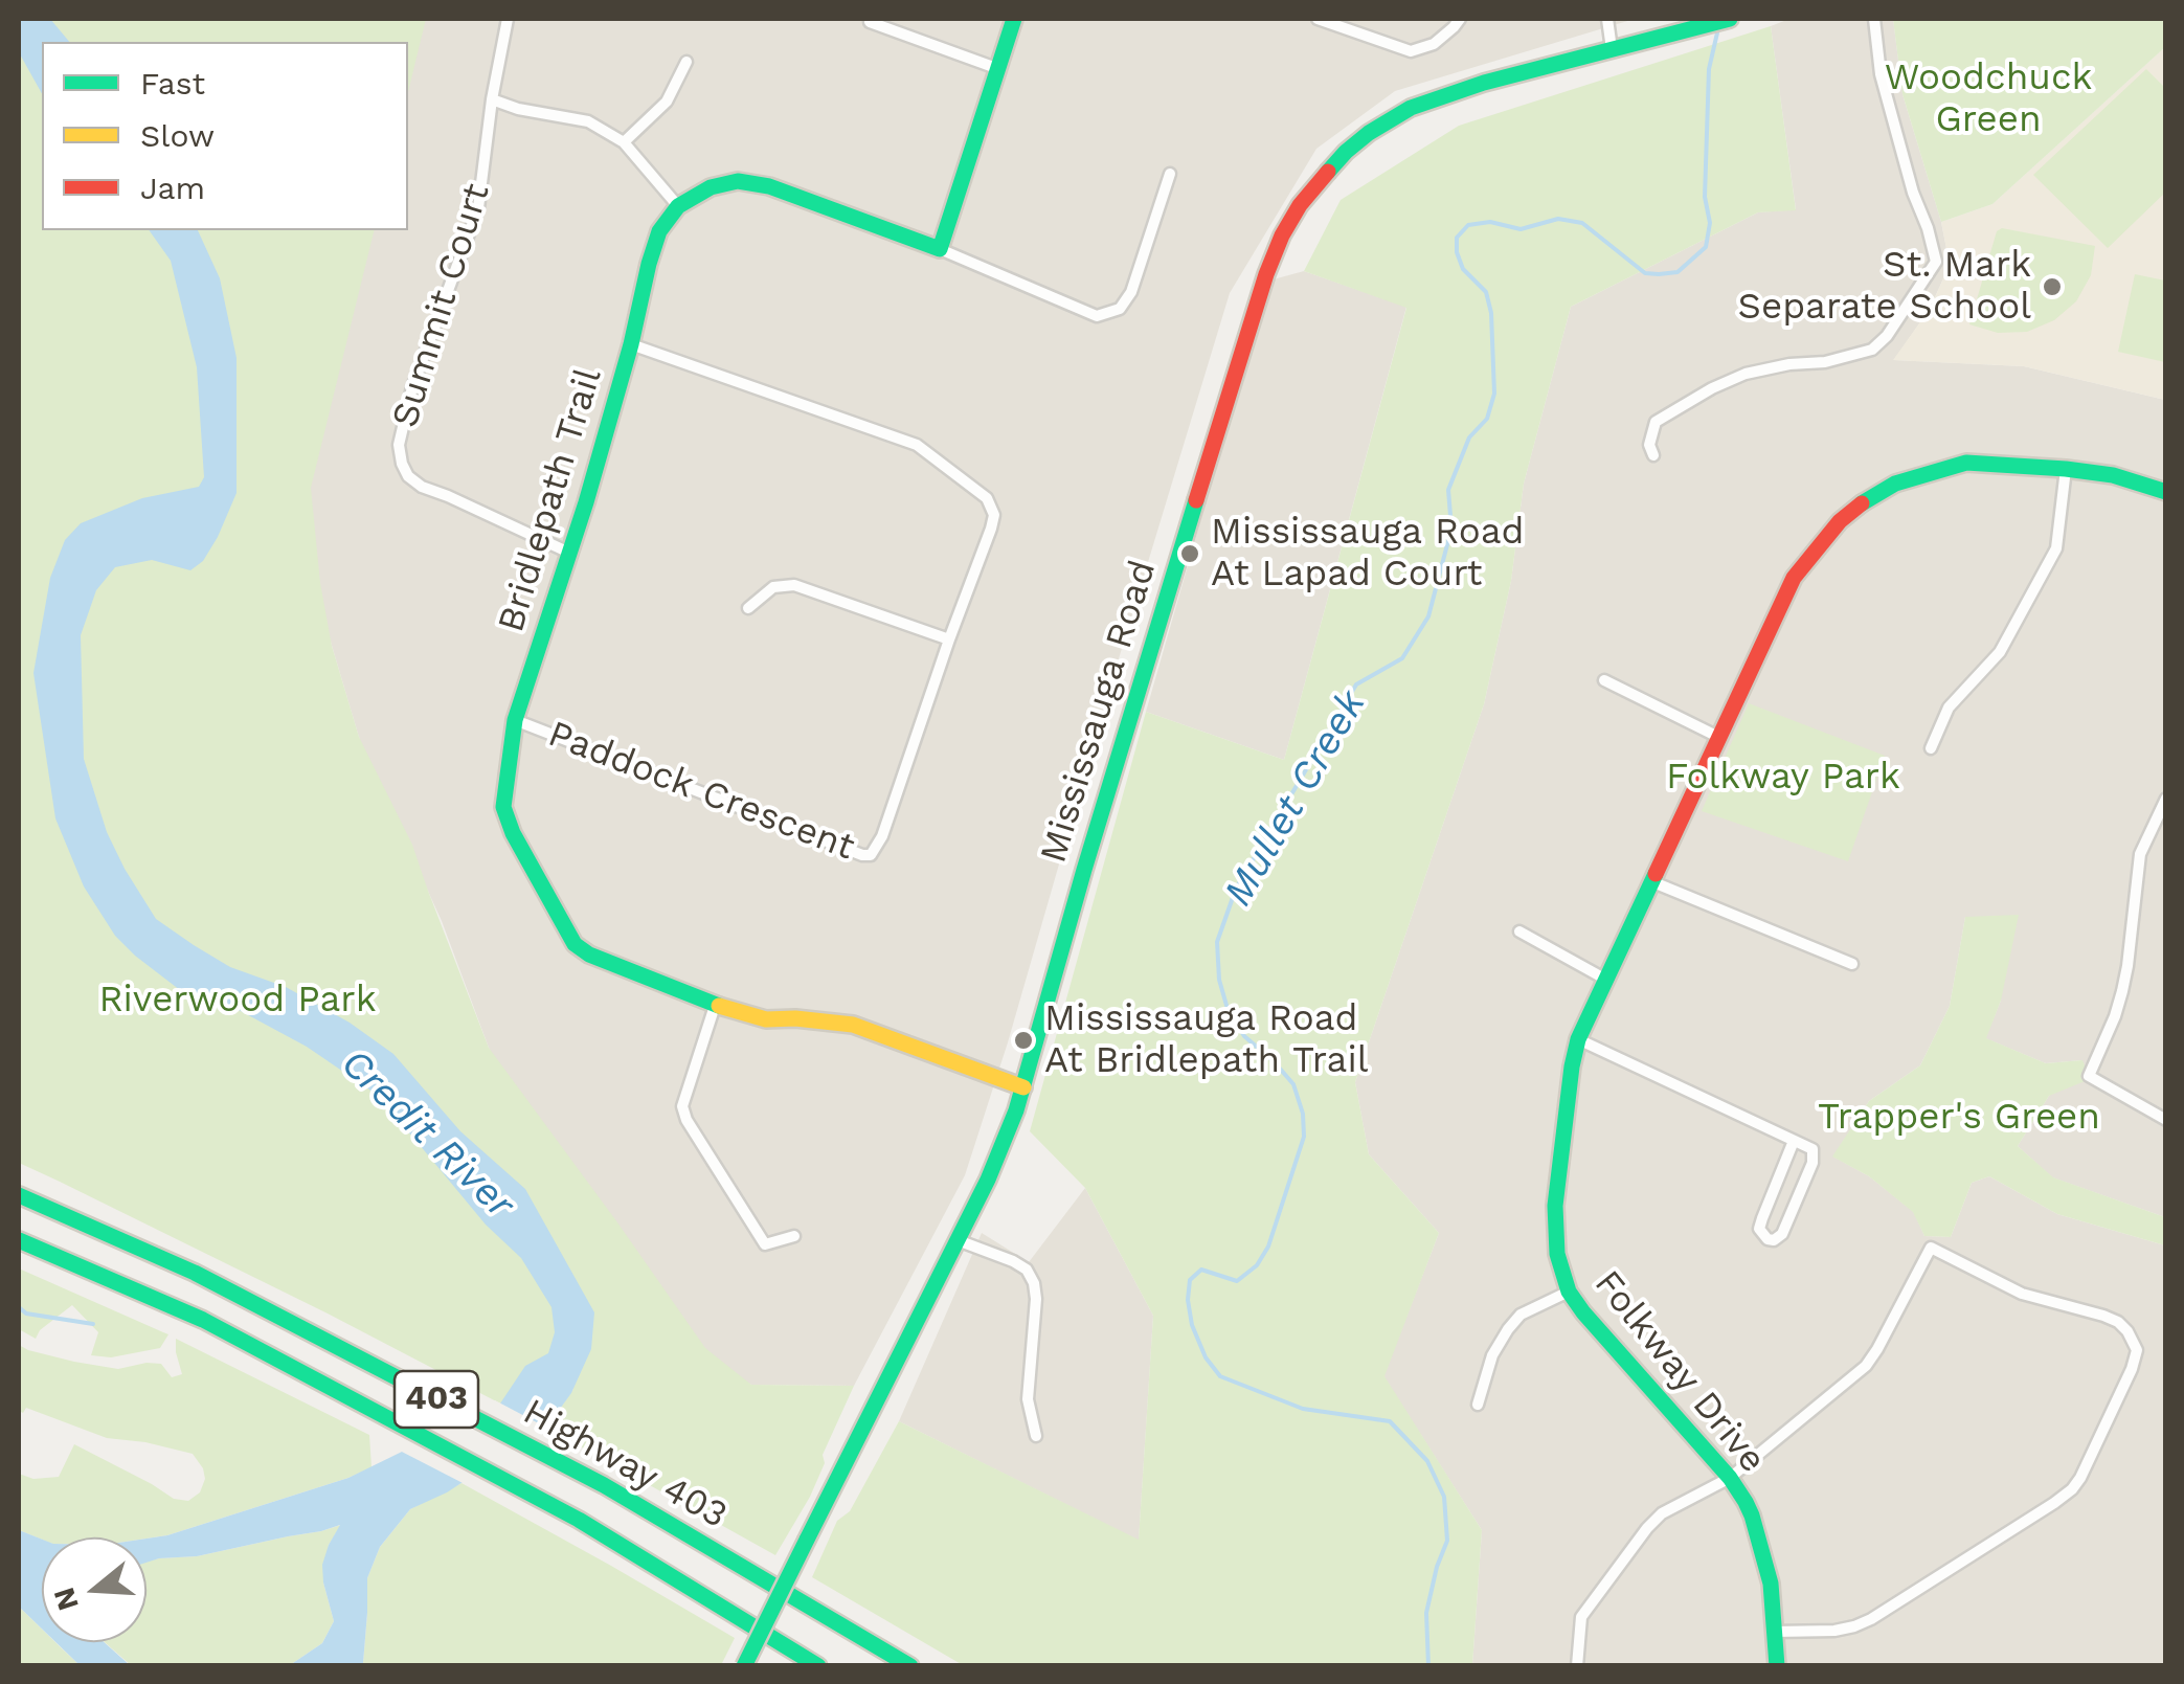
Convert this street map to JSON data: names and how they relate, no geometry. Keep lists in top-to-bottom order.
{
  "streets": {
    "main road": [
      "Bridlepath Trail",
      "Mississauga Road",
      "Folkway Drive",
      "403",
      "Highway 403"
    ],
    "street": ["Summit Court", "Paddock Crescent"]
  },
  "crossings": [
    ["Summit Court", "Bridlepath Trail"],
    ["Bridlepath Trail", "Mississauga Road"],
    ["Bridlepath Trail", "Paddock Crescent"]
  ],
  "water": ["Mullet Creek", "Credit River"],
  "parks": [
    "Woodchuck Green",
    "Folkway Park",
    "Riverwood Park",
    "Trapper's Green"
  ],
  "places": ["St. Mark Separate School", "Mississauga Road At Lapad Court", "Mississauga Road At Bridlepath Trail"],
  "legend": ["Fast", "Slow", "Jam"],
  "north": "left"
}
